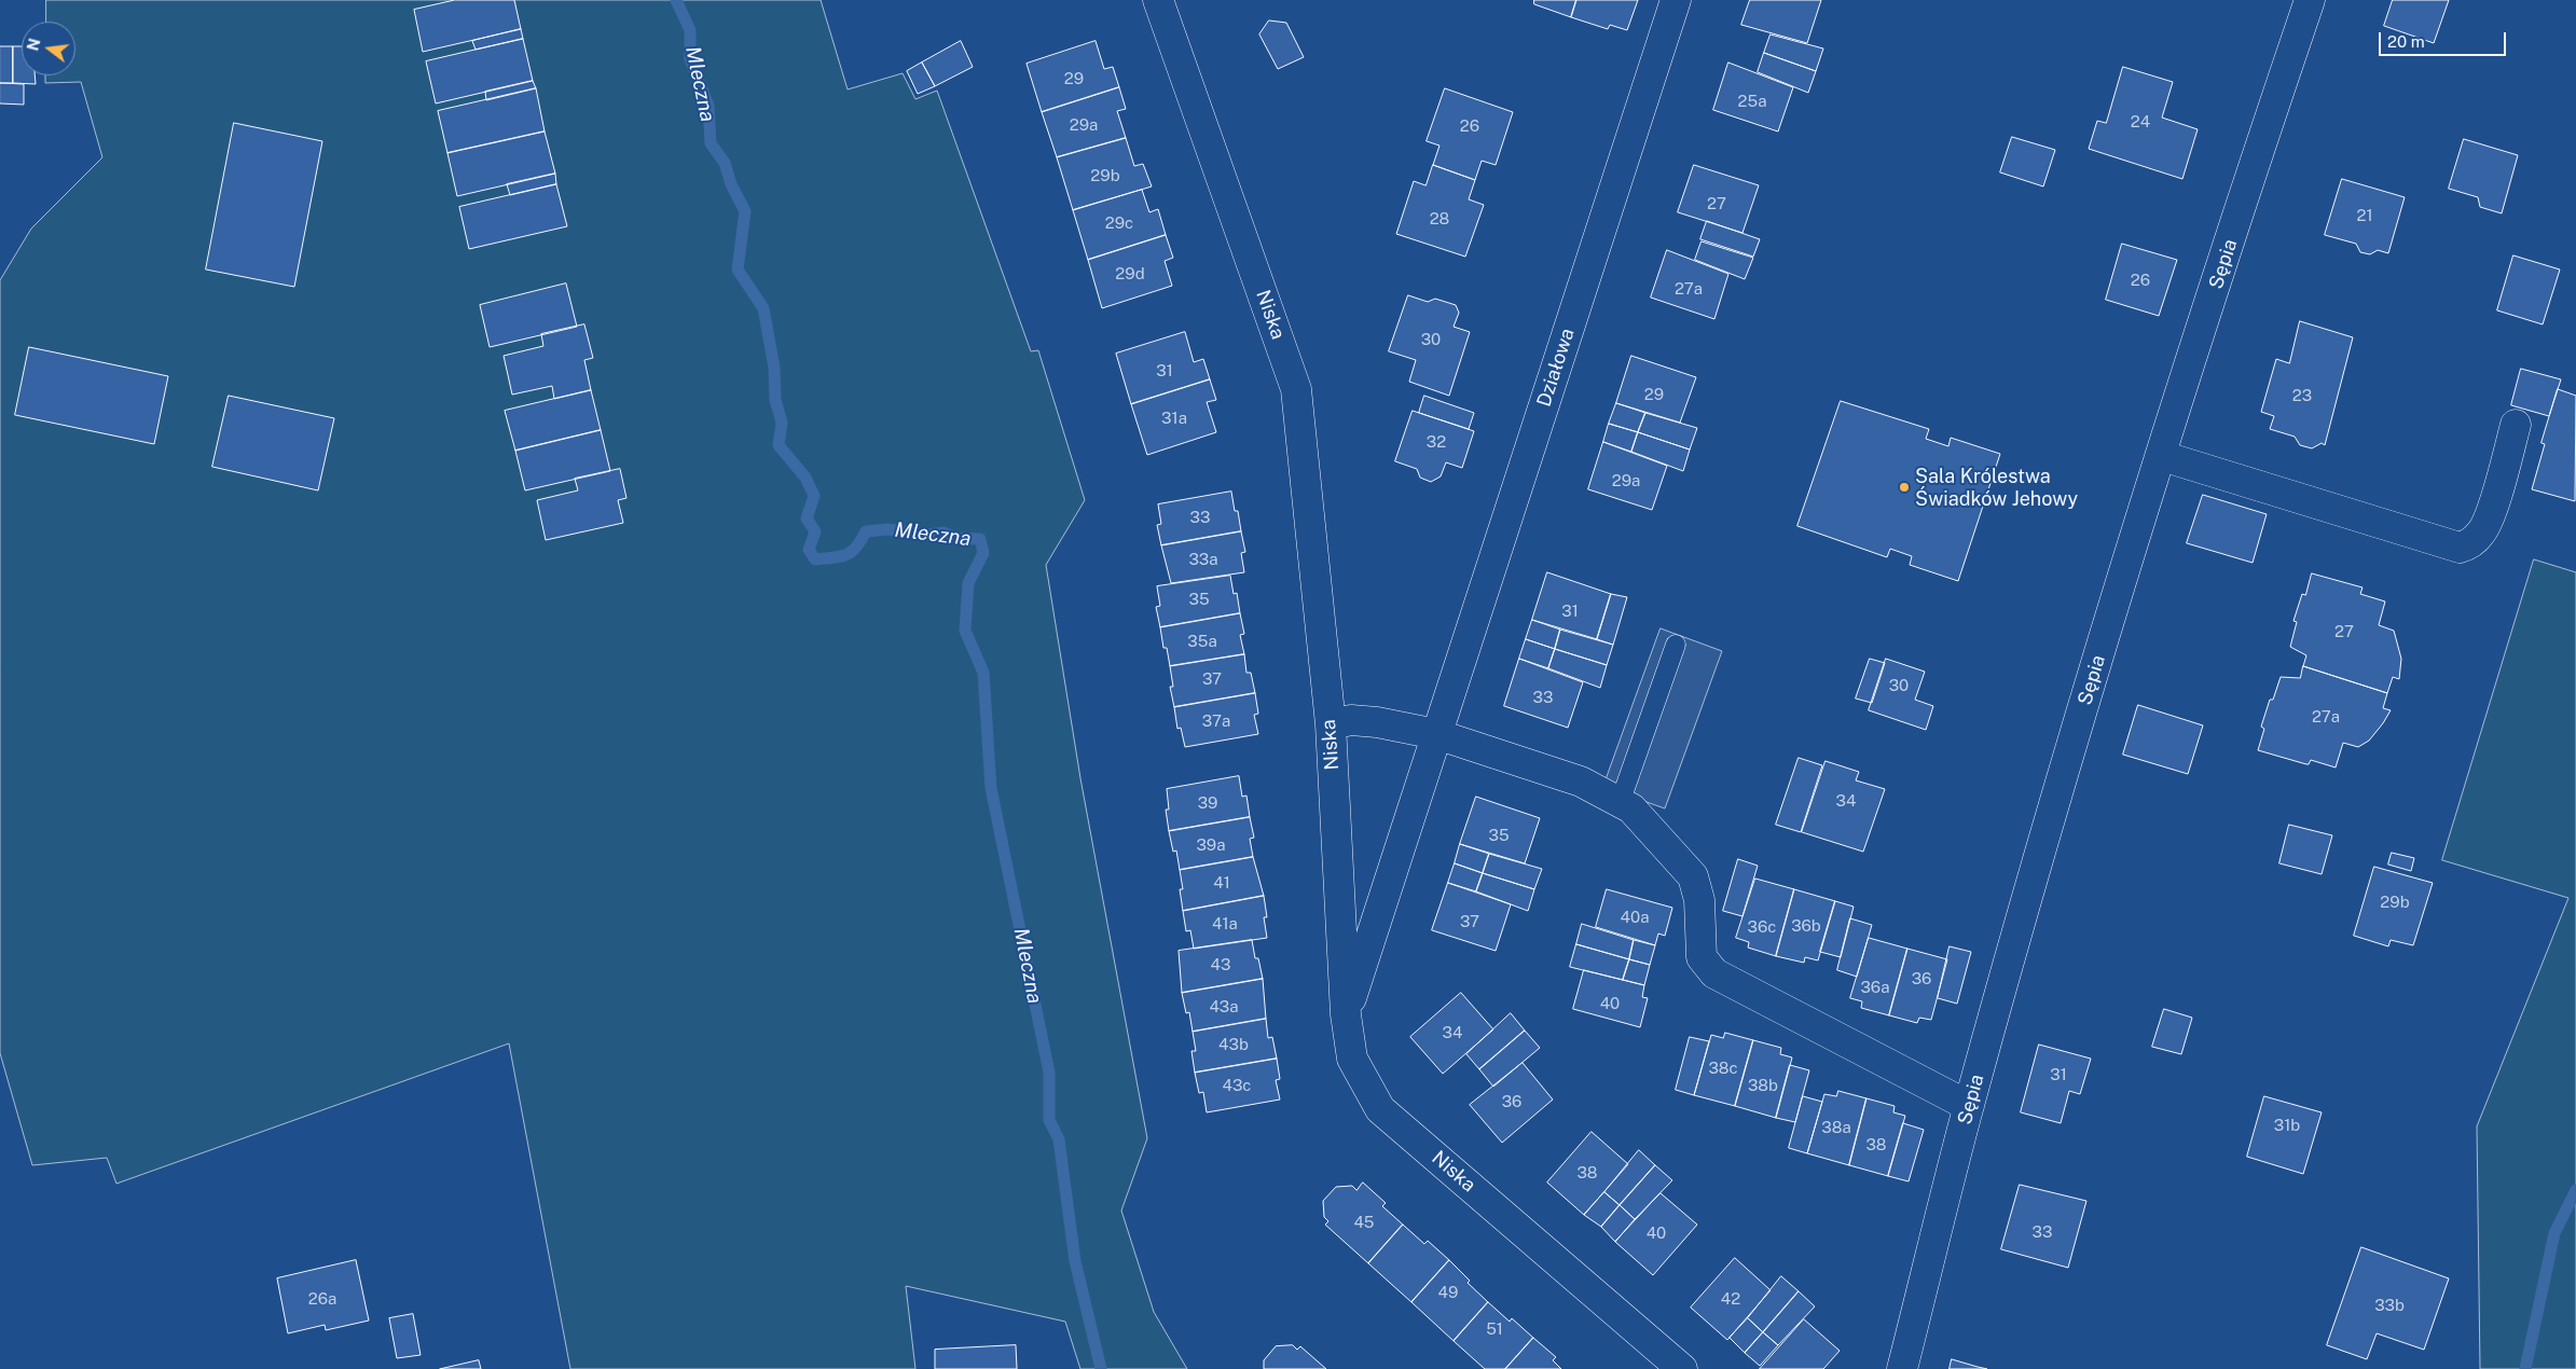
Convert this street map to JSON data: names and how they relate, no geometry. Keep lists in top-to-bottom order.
{
  "streets": {
    "street": ["Sępia", "Niska", "Działowa"]
  },
  "crossings": [
    ["Niska", "Działowa"]
  ],
  "water": ["Mleczna"],
  "places": ["Sala Królestwa Świadków Jehowy"],
  "house_numbers": [
    "29",
    "25a",
    "24",
    "29a",
    "26",
    "29b",
    "27",
    "21",
    "28",
    "29c",
    "29d",
    "26",
    "27a",
    "30",
    "31",
    "29",
    "23",
    "31a",
    "32",
    "29a",
    "33",
    "33a",
    "35",
    "31",
    "27",
    "35a",
    "37",
    "30",
    "33",
    "27a",
    "37a",
    "34",
    "39",
    "35",
    "39a",
    "41",
    "29b",
    "40a",
    "37",
    "41a",
    "36b",
    "36c",
    "43",
    "36",
    "36a",
    "40",
    "43a",
    "34",
    "43b",
    "38c",
    "31",
    "43c",
    "38b",
    "36",
    "31b",
    "38a",
    "38",
    "38",
    "45",
    "33",
    "40",
    "49",
    "26a",
    "42",
    "33b",
    "51"
  ],
  "scale_bar": "20 m",
  "north": "left"
}
